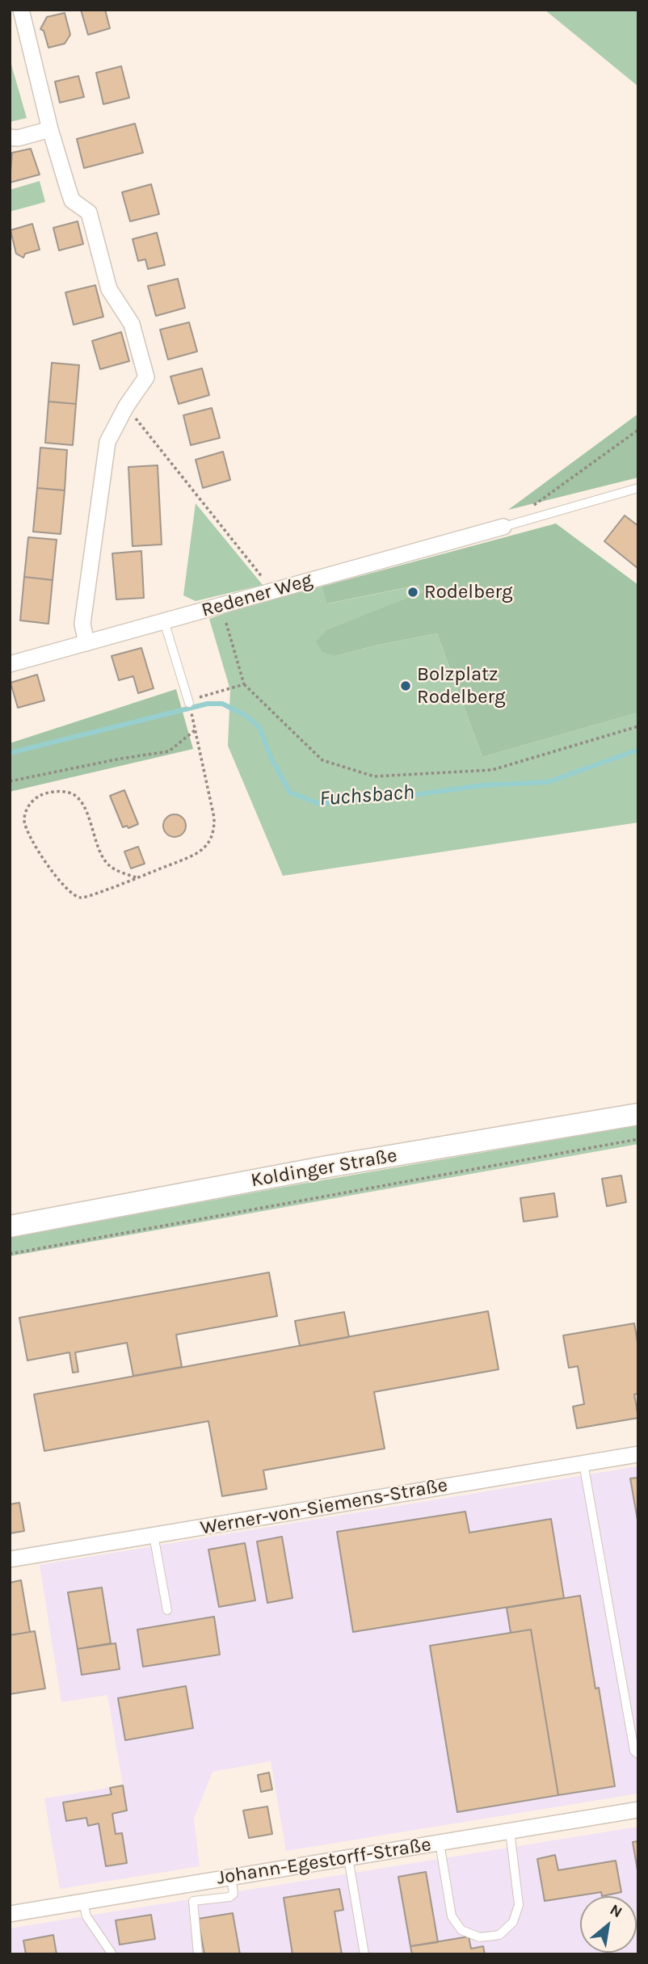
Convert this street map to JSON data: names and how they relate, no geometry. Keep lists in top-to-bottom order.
{
  "streets": {
    "street": [
      "Redener Weg",
      "Koldinger Straße",
      "Werner-von-Siemens-Straße",
      "Johann-Egestorff-Straße"
    ]
  },
  "water": ["Fuchsbach"],
  "places": ["Rodelberg", "Bolzplatz Rodelberg"],
  "north": "top right"
}
